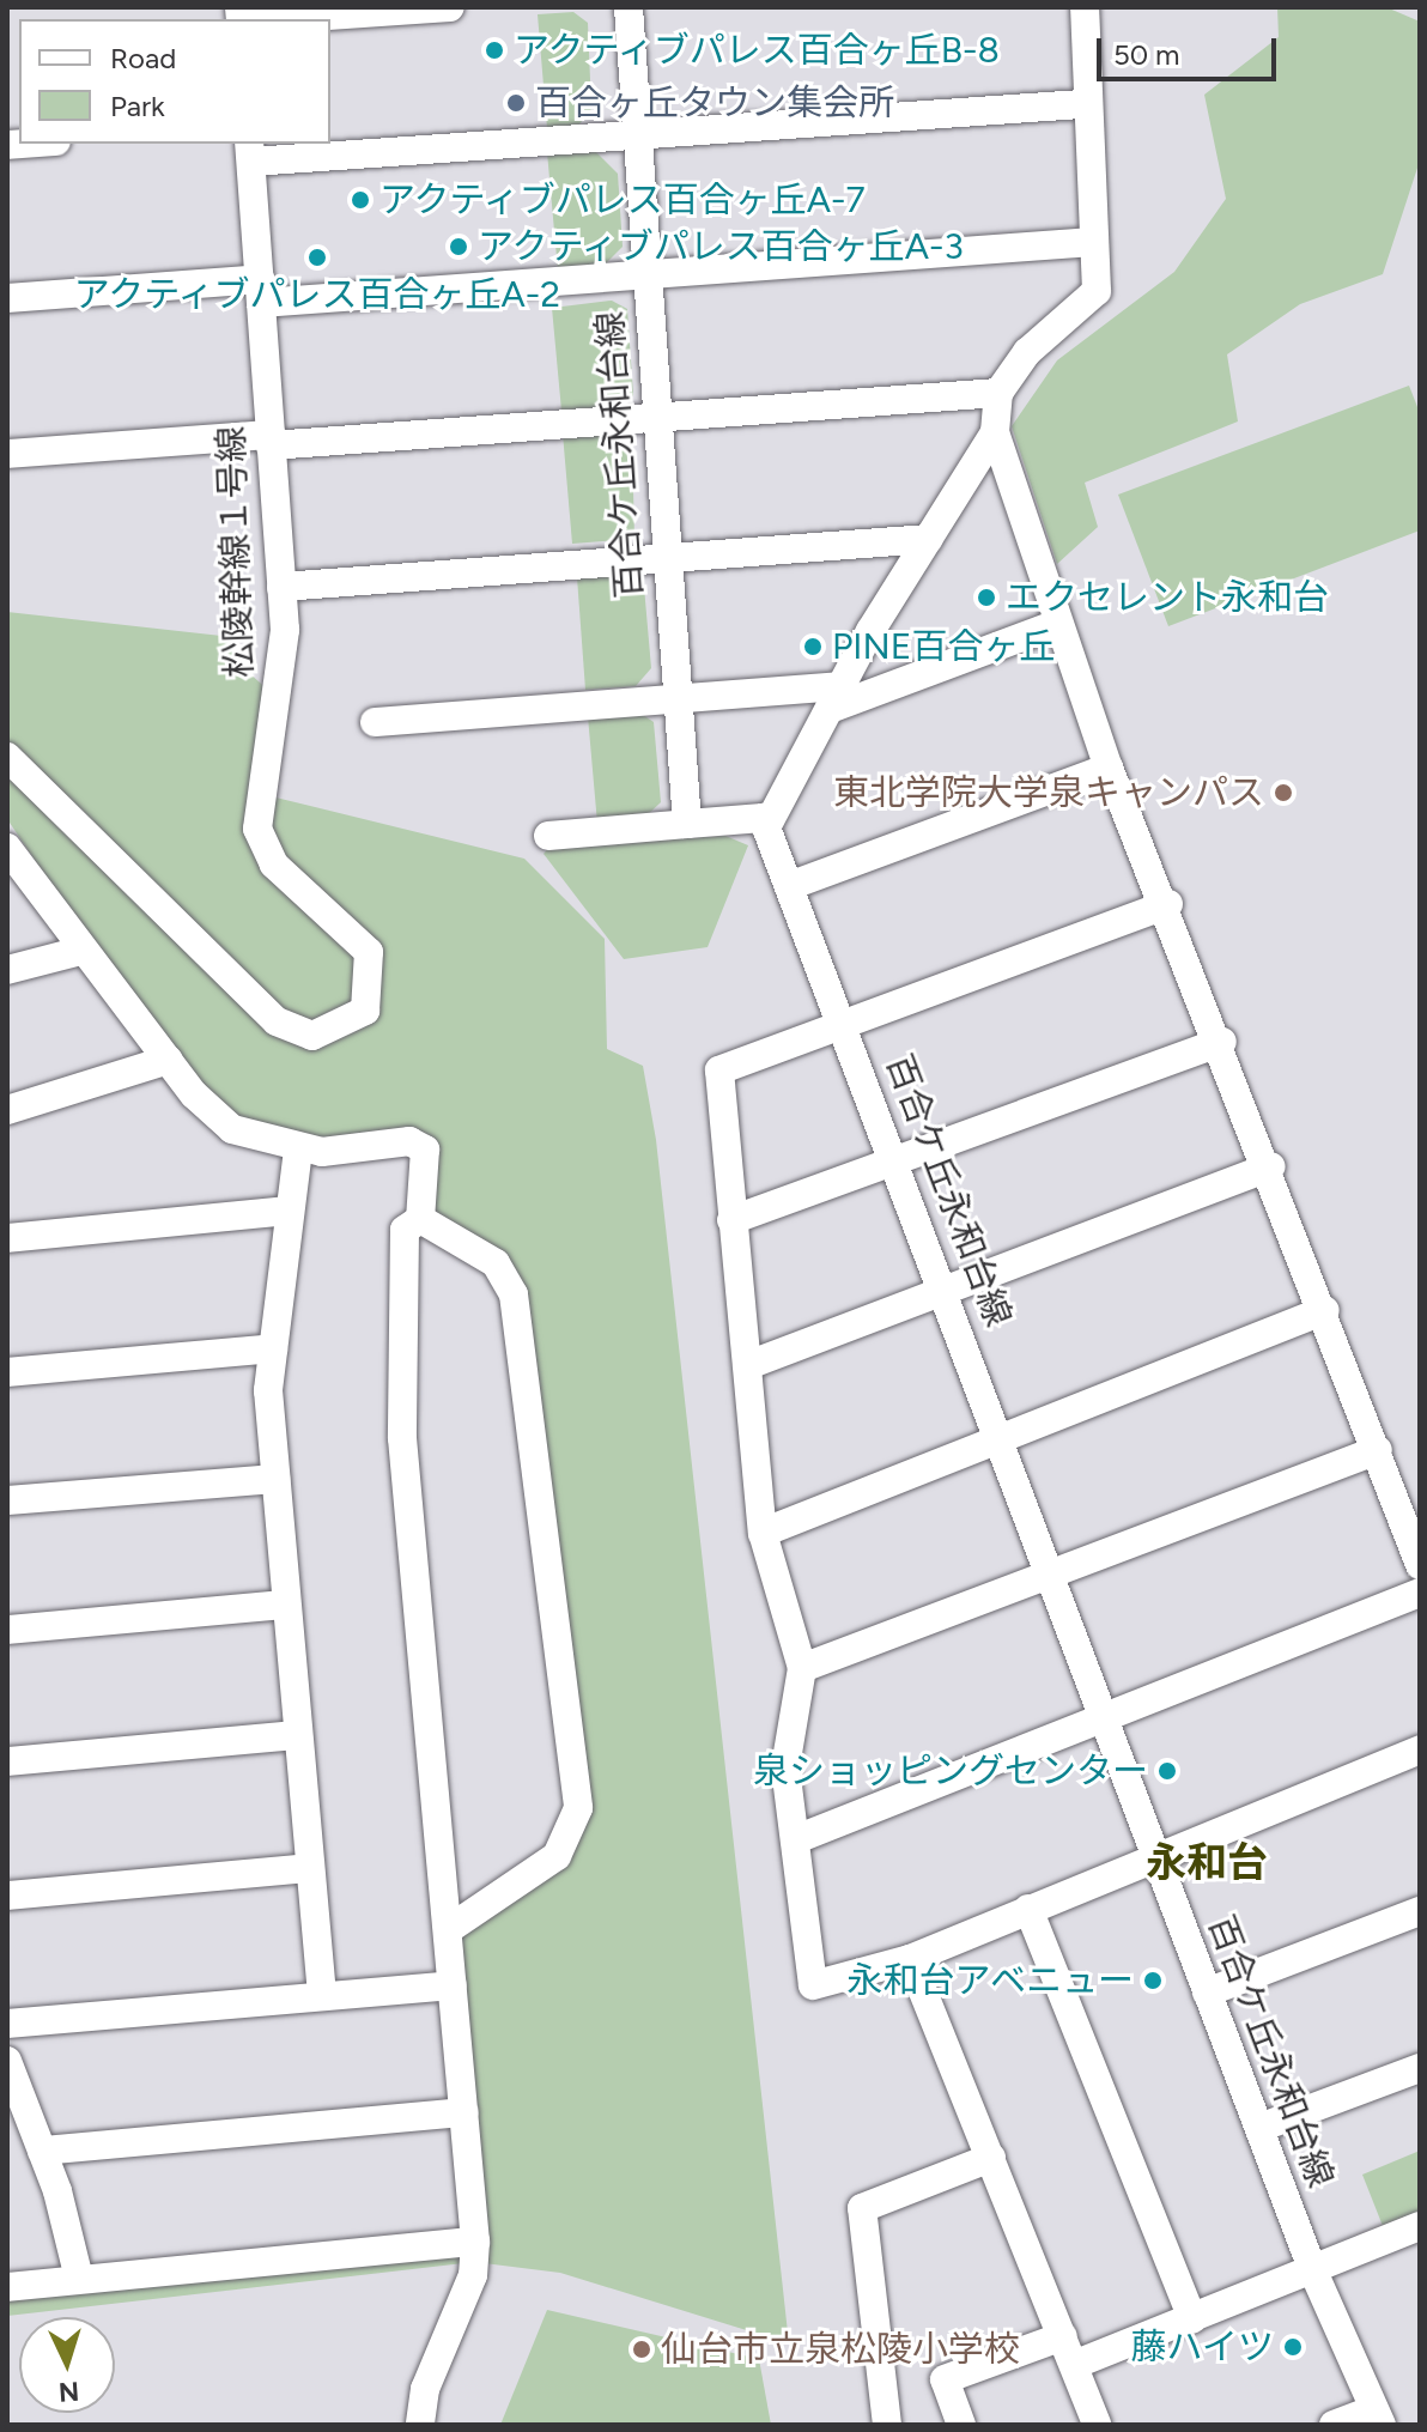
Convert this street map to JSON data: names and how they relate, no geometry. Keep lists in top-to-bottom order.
{
  "streets": {
    "street": ["百合ケ丘永和台線", "松陵幹線１号線"]
  },
  "districts": ["永和台"],
  "places": [
    "アクティブパレス百合ヶ丘B-8",
    "百合ヶ丘タウン集会所",
    "アクティブパレス百合ヶ丘A-7",
    "アクティブパレス百合ヶ丘A-3",
    "アクティブパレス百合ヶ丘A-2",
    "エクセレント永和台",
    "PINE百合ヶ丘",
    "東北学院大学泉キャンパス",
    "泉ショッピングセンター",
    "永和台アベニュー",
    "藤ハイツ",
    "仙台市立泉松陵小学校"
  ],
  "legend": ["Road", "Park"],
  "scale_bar": "50 m",
  "north": "bottom"
}
